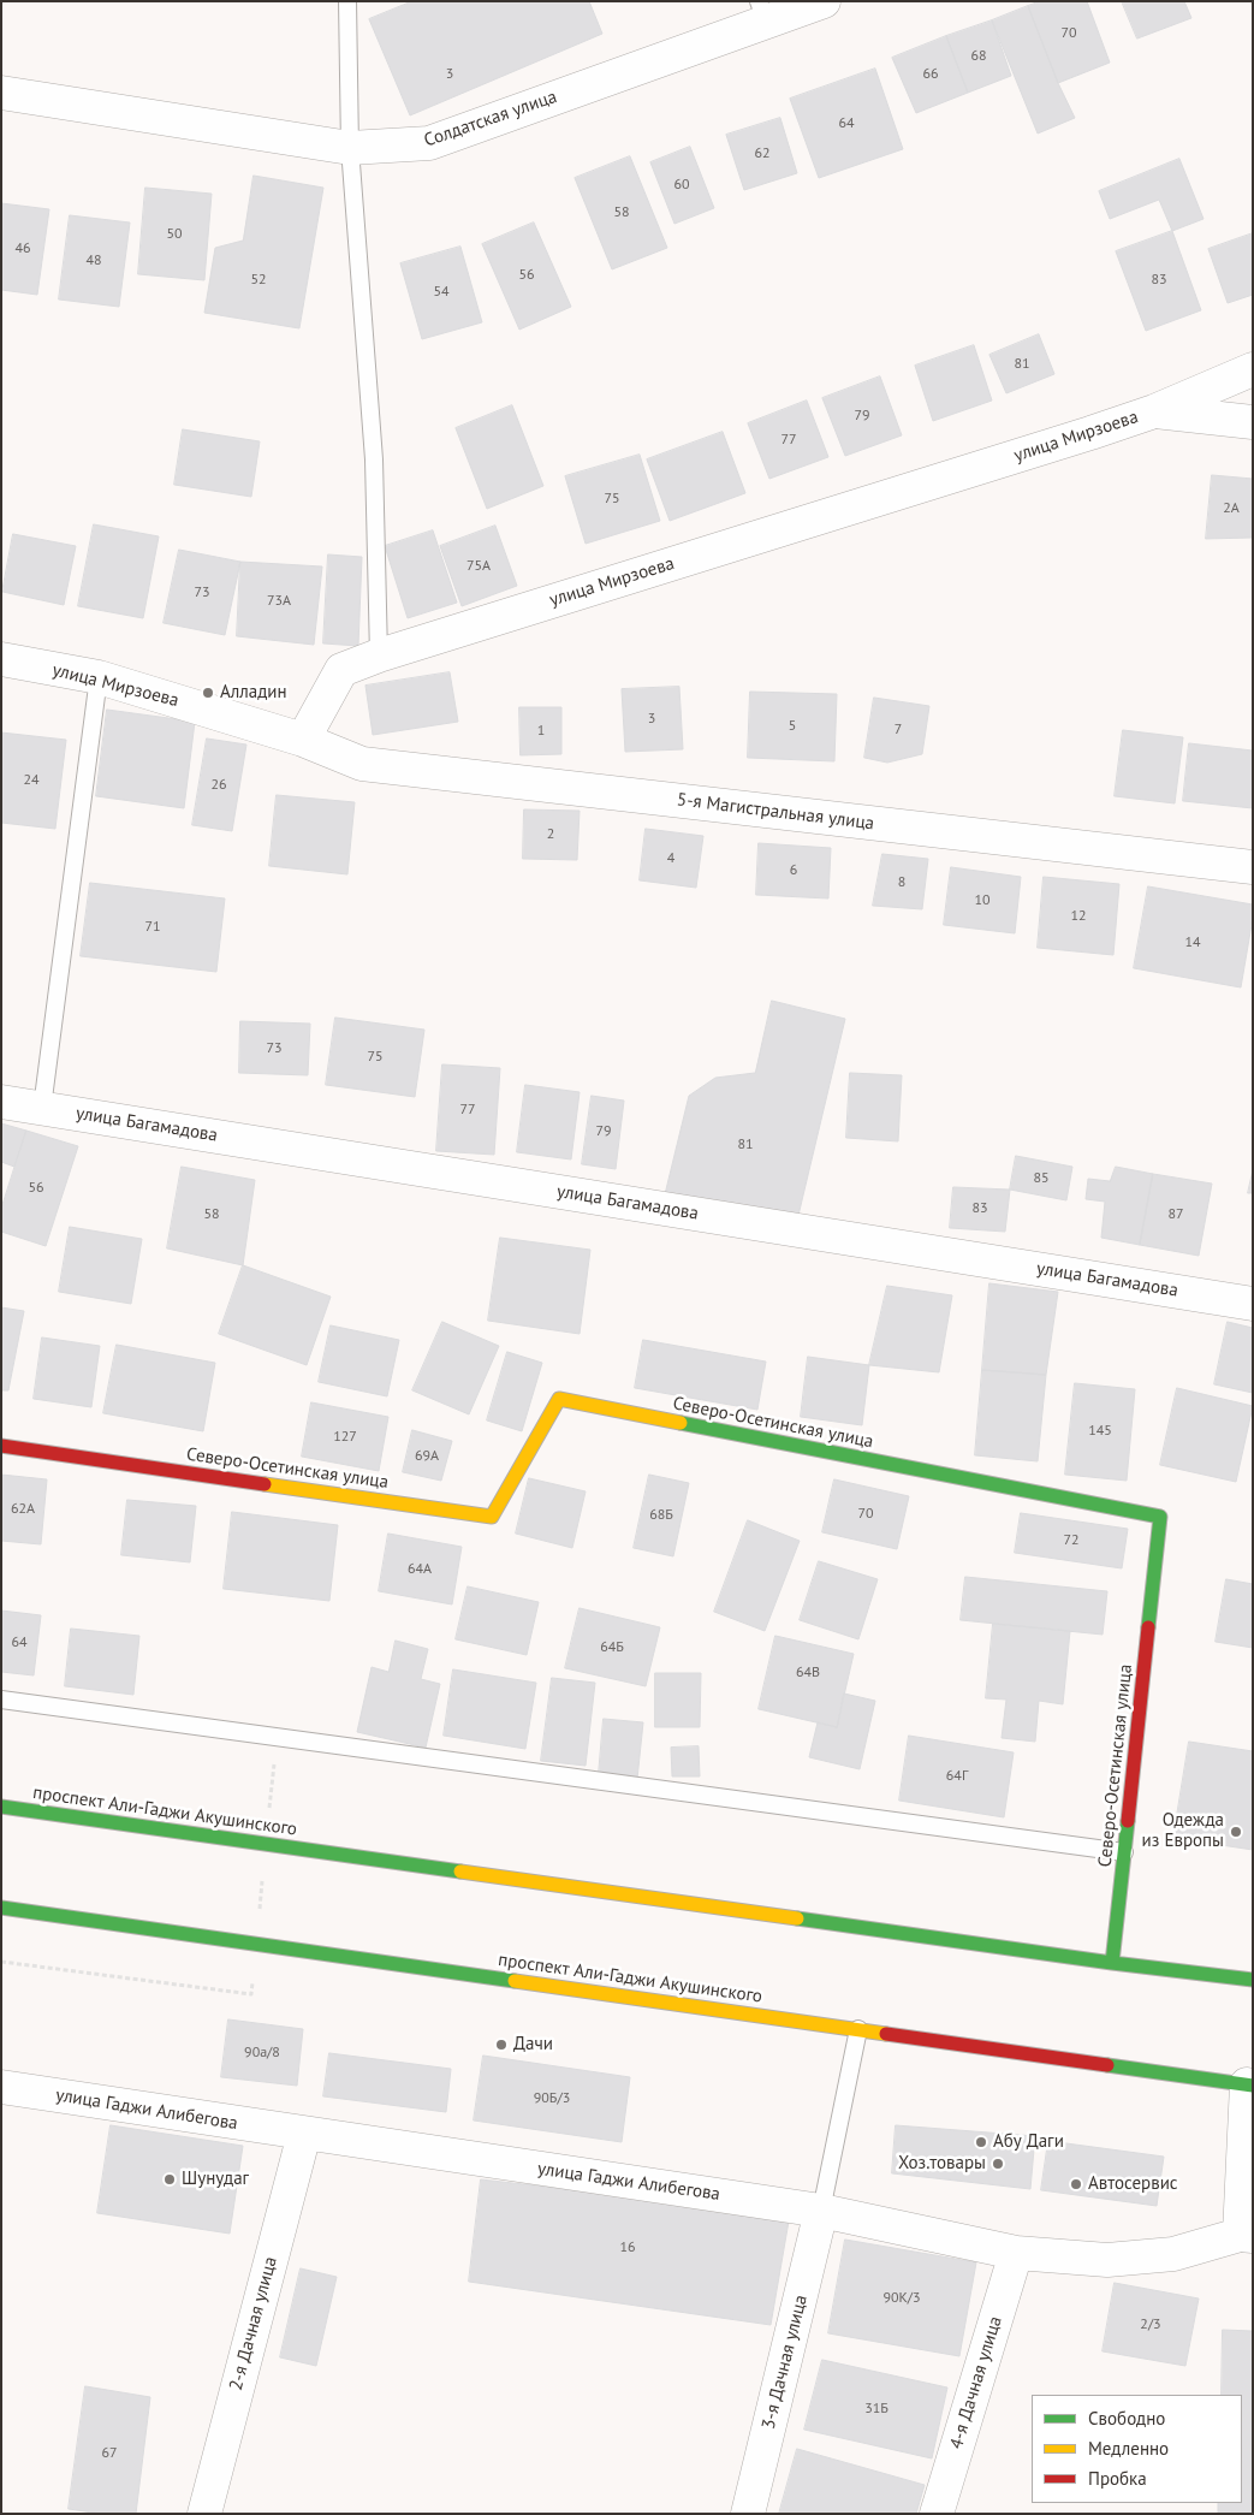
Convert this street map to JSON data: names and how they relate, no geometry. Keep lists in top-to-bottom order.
{
  "streets": {
    "main road": ["Северо-Осетинская улица", "проспект Али-Гаджи Акушинского"],
    "street": [
      "Солдатская улица",
      "улица Мирзоева",
      "5-я Магистральная улица",
      "улица Багамадова",
      "улица Гаджи Алибегова",
      "2-я Дачная улица",
      "3-я Дачная улица",
      "4-я Дачная улица"
    ]
  },
  "crossings": [
    ["улица Мирзоева", "5-я Магистральная улица"],
    ["Северо-Осетинская улица", "проспект Али-Гаджи Акушинского"],
    ["улица Гаджи Алибегова", "2-я Дачная улица"],
    ["улица Гаджи Алибегова", "3-я Дачная улица"],
    ["улица Гаджи Алибегова", "4-я Дачная улица"]
  ],
  "places": [
    "Алладин",
    "Одежда из Европы",
    "Дачи",
    "Абу Даги",
    "Хоз.товары",
    "Шунудаг",
    "Автосервис"
  ],
  "house_numbers": [
    "70",
    "68",
    "3",
    "66",
    "64",
    "62",
    "60",
    "58",
    "50",
    "46",
    "48",
    "56",
    "52",
    "83",
    "54",
    "81",
    "79",
    "77",
    "75",
    "2А",
    "75А",
    "73",
    "73А",
    "3",
    "5",
    "7",
    "1",
    "24",
    "26",
    "2",
    "4",
    "6",
    "8",
    "10",
    "12",
    "71",
    "14",
    "73",
    "75",
    "77",
    "79",
    "81",
    "85",
    "56",
    "83",
    "58",
    "87",
    "145",
    "127",
    "69А",
    "62А",
    "70",
    "68Б",
    "72",
    "64А",
    "64",
    "64Б",
    "64В",
    "64Г",
    "90а/8",
    "90Б/3",
    "16",
    "90К/3",
    "2/3",
    "31Б",
    "67"
  ],
  "legend": ["Свободно", "Медленно", "Пробка"]
}
